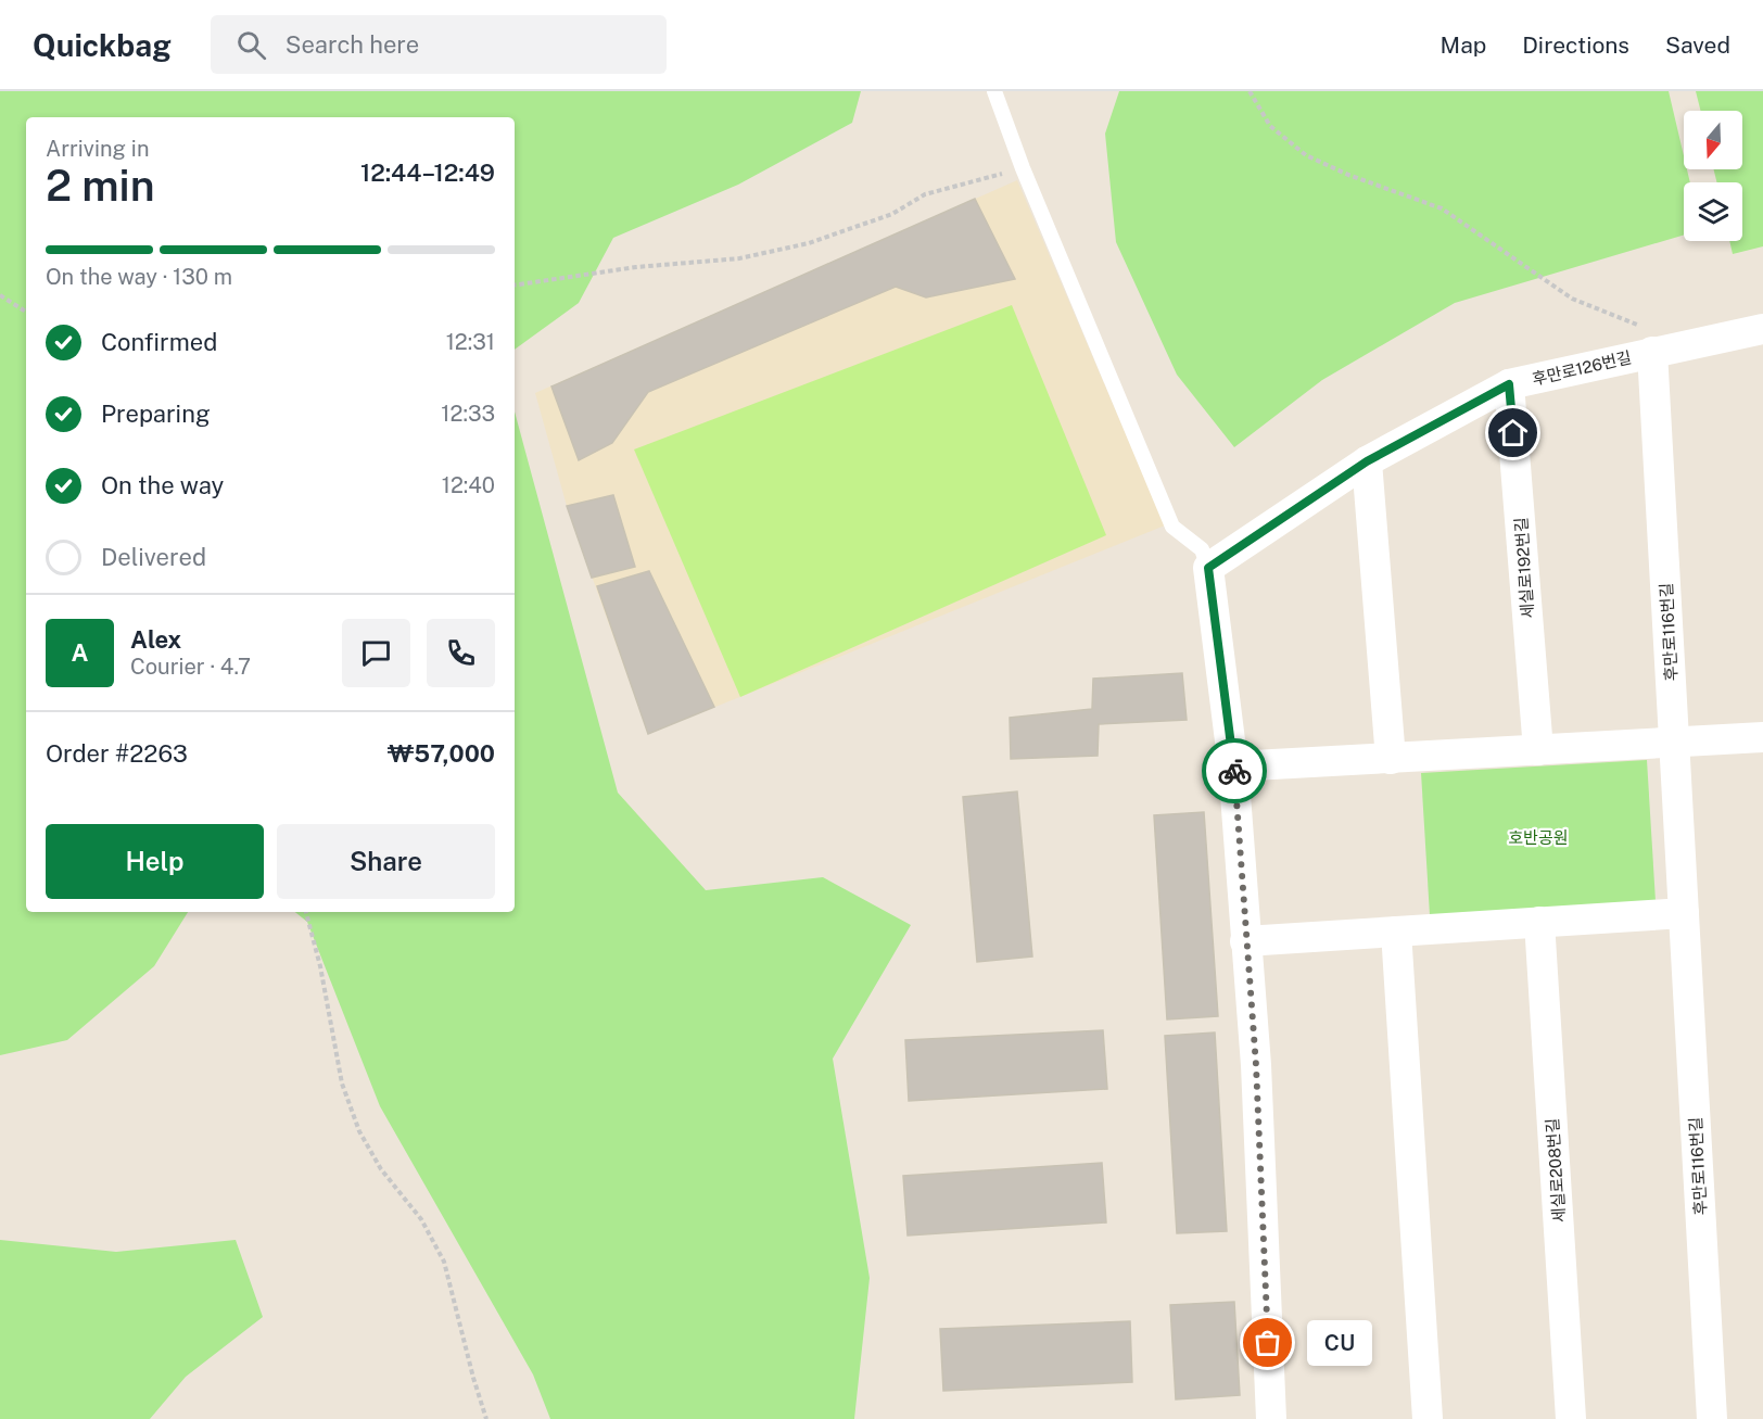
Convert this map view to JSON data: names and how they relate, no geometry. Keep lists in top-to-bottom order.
{
  "streets": {
    "street": [
      "후만로126번길",
      "세실로192번길",
      "후만로116번길",
      "세실로208번길"
    ]
  },
  "crossings": [
    ["후만로126번길", "세실로192번길"],
    ["후만로126번길", "후만로116번길"]
  ],
  "parks": ["호반공원"],
  "places": ["CU"],
  "north": "bottom",
  "page": {
    "header": "Quickbag",
    "search": "Search here",
    "nav": ["Map", "Directions", "Saved"],
    "heading": ["2 min", "Arriving in", "12:44–12:49"],
    "panel": [
      "Alex",
      "Courier · 4.7",
      "Order #2263",
      "₩57,000"
    ],
    "bar": "On the way · 130 m",
    "list": [
      ["Confirmed", "12:31"],
      ["Preparing", "12:33"],
      ["On the way", "12:40"],
      "Delivered"
    ],
    "round": "A",
    "buttons": ["Help", "Share"],
    "bubble": "CU"
  }
}
